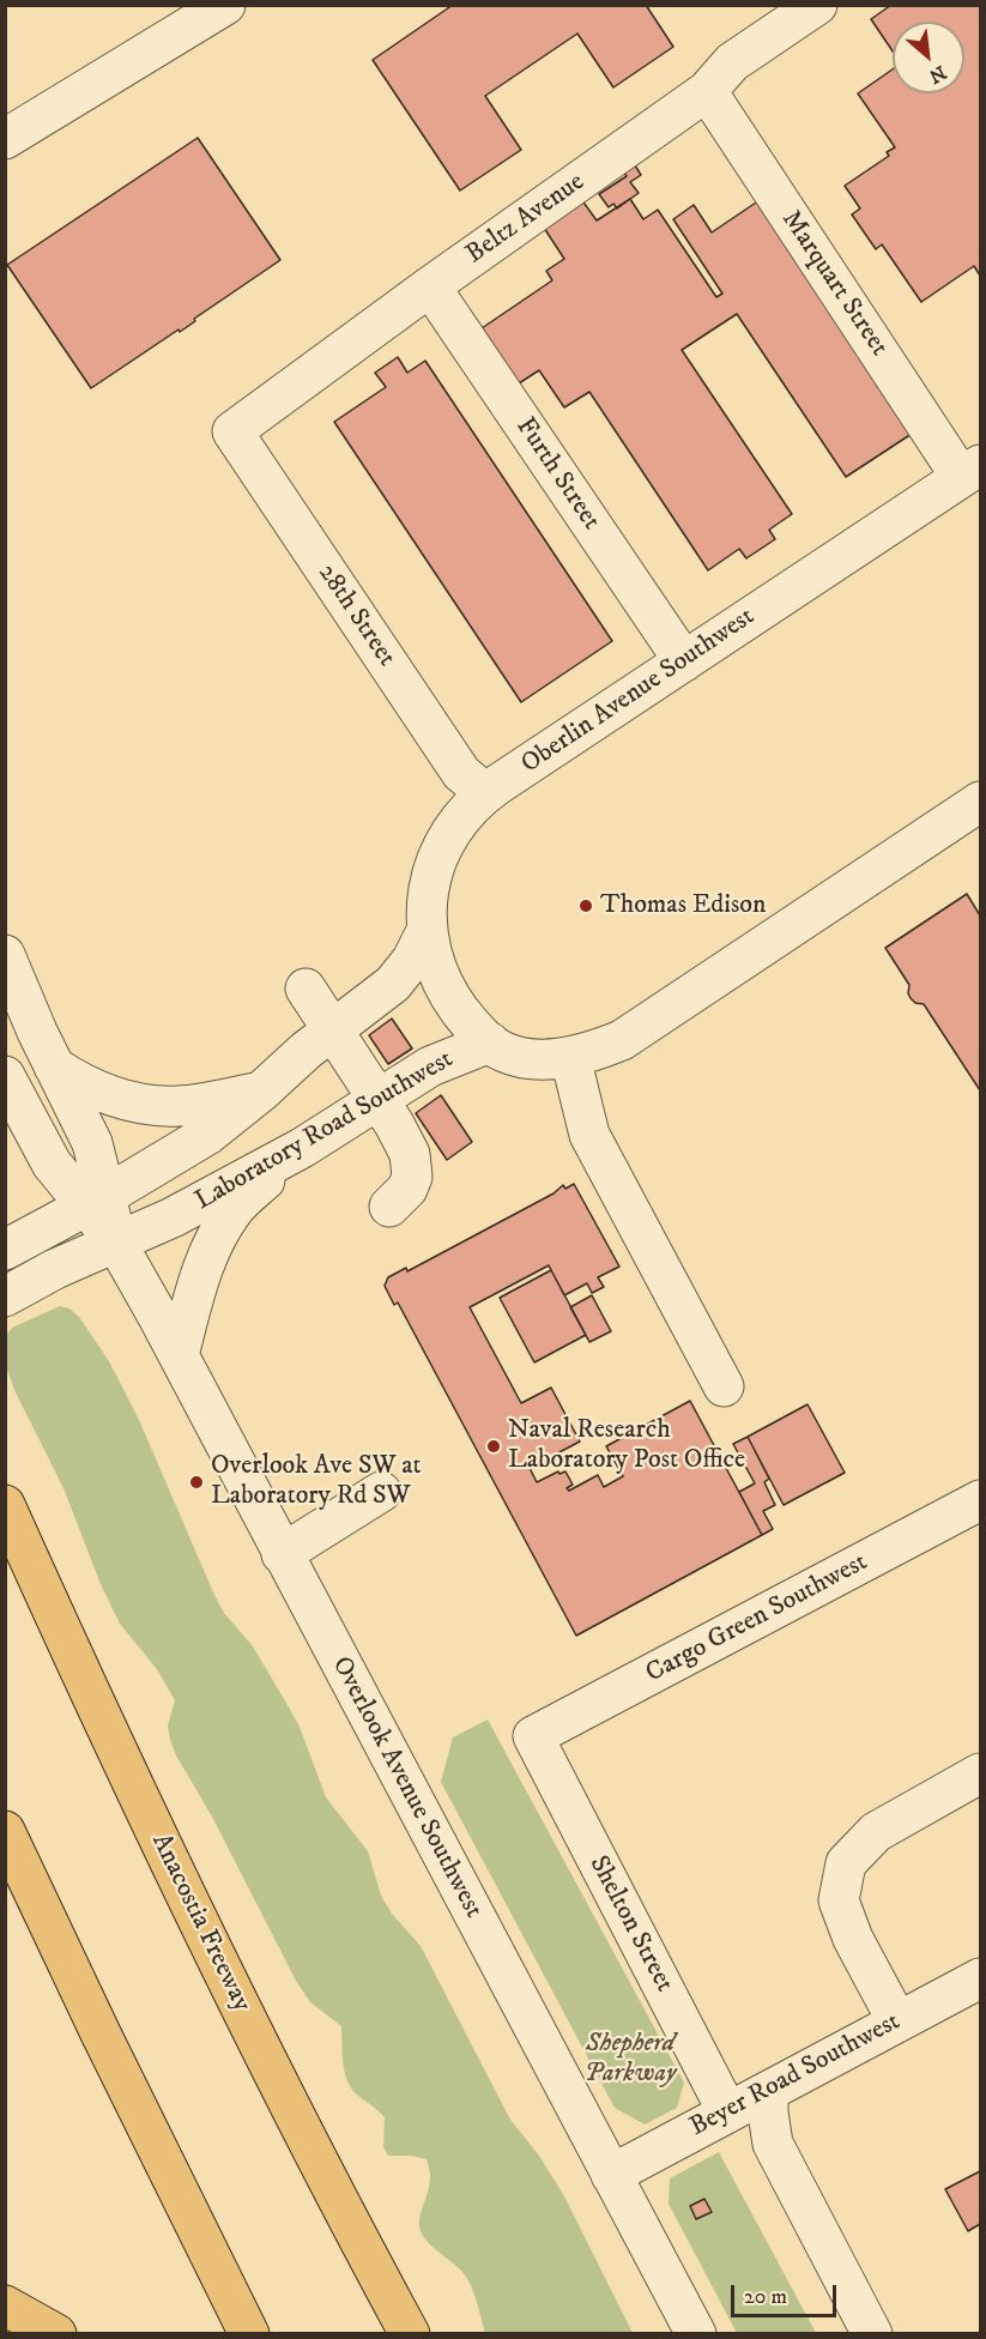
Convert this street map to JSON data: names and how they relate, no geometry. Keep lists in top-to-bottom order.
{
  "streets": {
    "highway": ["Anacostia Freeway"],
    "street": [
      "Beltz Avenue",
      "Marquart Street",
      "Furth Street",
      "28th Street",
      "Oberlin Avenue Southwest",
      "Laboratory Road Southwest",
      "Cargo Green Southwest",
      "Overlook Avenue Southwest",
      "Shelton Street",
      "Beyer Road Southwest"
    ]
  },
  "crossings": [
    ["Beltz Avenue", "Marquart Street"],
    ["Beltz Avenue", "Furth Street"],
    ["Beltz Avenue", "28th Street"],
    ["Marquart Street", "Oberlin Avenue Southwest"],
    ["Furth Street", "Oberlin Avenue Southwest"],
    ["28th Street", "Oberlin Avenue Southwest"],
    ["Oberlin Avenue Southwest", "Laboratory Road Southwest"],
    ["Laboratory Road Southwest", "Overlook Avenue Southwest"],
    ["Cargo Green Southwest", "Shelton Street"],
    ["Overlook Avenue Southwest", "Beyer Road Southwest"],
    ["Shelton Street", "Beyer Road Southwest"]
  ],
  "parks": ["Shepherd Parkway"],
  "places": ["Thomas Edison", "Naval Research Laboratory Post Office", "Overlook Ave SW at Laboratory Rd SW"],
  "scale_bar": "20 m",
  "north": "bottom right"
}
